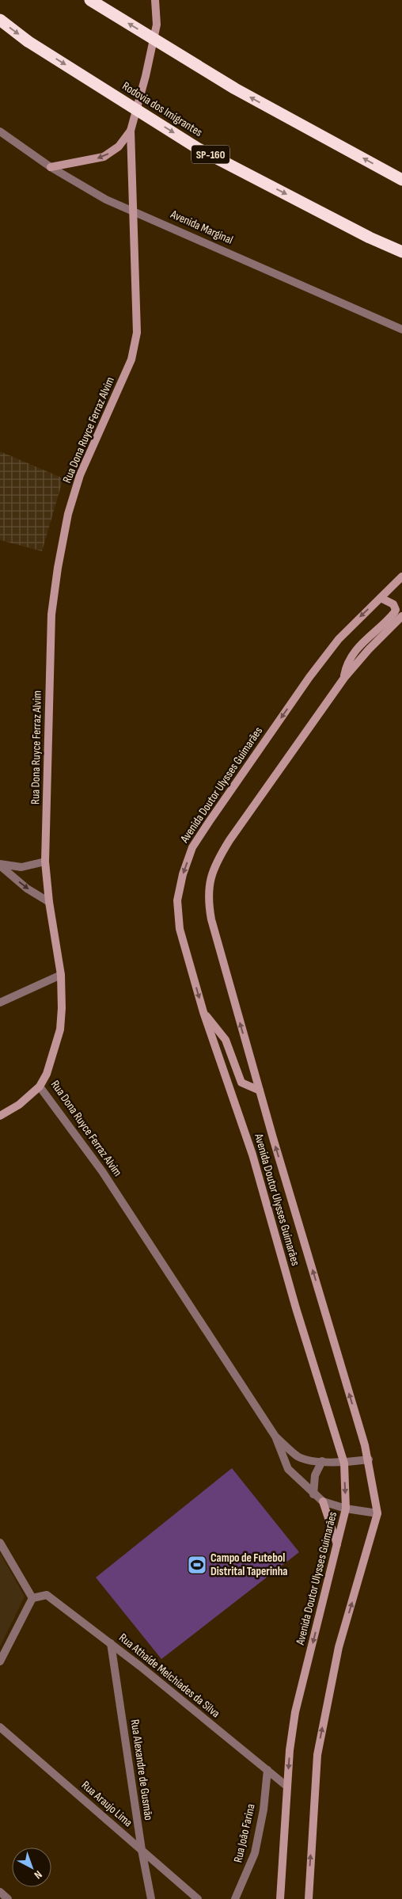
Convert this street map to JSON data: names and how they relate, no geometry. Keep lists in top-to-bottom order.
{
  "streets": {
    "highway": ["Rodovia dos Imigrantes", "SP-160"],
    "main road": ["Rua Dona Ruyce Ferraz Alvim", "Avenida Doutor Ulysses Guimarães"],
    "street": [
      "Avenida Marginal",
      "Rua Athaíde Melchíades da Silva",
      "Rua Alexandre de Gusmão",
      "Rua Araujo Lima",
      "Rua João Farina"
    ]
  },
  "crossings": [
    ["Avenida Marginal", "Rua Dona Ruyce Ferraz Alvim"],
    ["Rua Dona Ruyce Ferraz Alvim", "Avenida Doutor Ulysses Guimarães"],
    ["Avenida Doutor Ulysses Guimarães", "Rua Athaíde Melchíades da Silva"],
    ["Rua Athaíde Melchíades da Silva", "Rua Alexandre de Gusmão"],
    ["Rua Athaíde Melchíades da Silva", "Rua João Farina"],
    ["Rua Alexandre de Gusmão", "Rua Araujo Lima"]
  ],
  "places": {
    "sports": ["Campo de Futebol Distrital Taperinha"]
  },
  "north": "bottom right"
}
